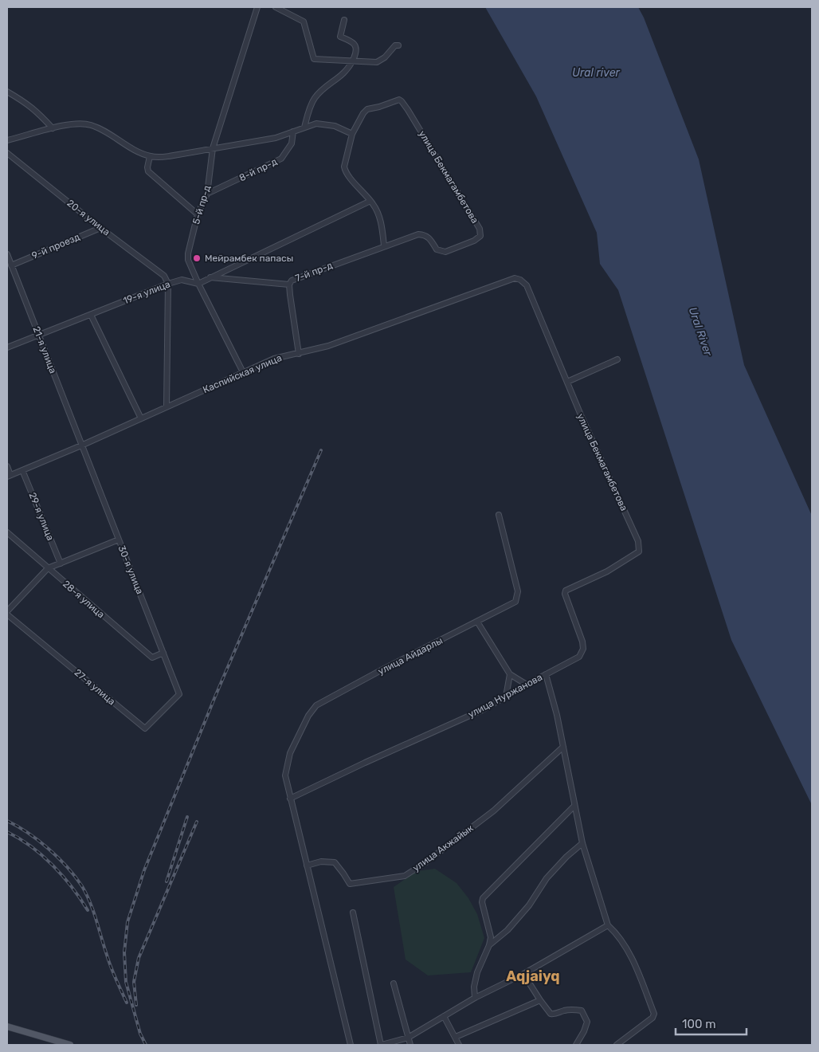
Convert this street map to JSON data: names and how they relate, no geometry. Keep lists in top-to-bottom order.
{
  "streets": {
    "street": [
      "8-й пр-д",
      "улица Бекмагамбетова",
      "5-й пр-д",
      "20-я улица",
      "9-й проезд",
      "7-й пр-д",
      "19-я улица",
      "21-я улица",
      "Каспийская улица",
      "29-я улица",
      "30-я улица",
      "28-я улица",
      "улица Айдарлы",
      "27-я улица",
      "улица Нуржанова",
      "улица Акжайык"
    ]
  },
  "crossings": [
    ["8-й пр-д", "5-й пр-д"],
    ["улица Бекмагамбетова", "7-й пр-д"],
    ["улица Бекмагамбетова", "Каспийская улица"],
    ["улица Бекмагамбетова", "улица Нуржанова"],
    ["5-й пр-д", "19-я улица"],
    ["5-й пр-д", "Каспийская улица"],
    ["20-я улица", "9-й проезд"],
    ["20-я улица", "19-я улица"],
    ["9-й проезд", "21-я улица"],
    ["7-й пр-д", "Каспийская улица"],
    ["19-я улица", "21-я улица"],
    ["21-я улица", "Каспийская улица"],
    ["21-я улица", "30-я улица"],
    ["Каспийская улица", "29-я улица"],
    ["Каспийская улица", "30-я улица"],
    ["30-я улица", "28-я улица"],
    ["30-я улица", "27-я улица"],
    ["улица Айдарлы", "улица Нуржанова"],
    ["улица Айдарлы", "улица Акжайык"]
  ],
  "districts": ["Aqjaiyq"],
  "water": ["Ural river", "Ural River"],
  "places": ["Мейрамбек папасы"],
  "scale_bar": "100 m"
}
